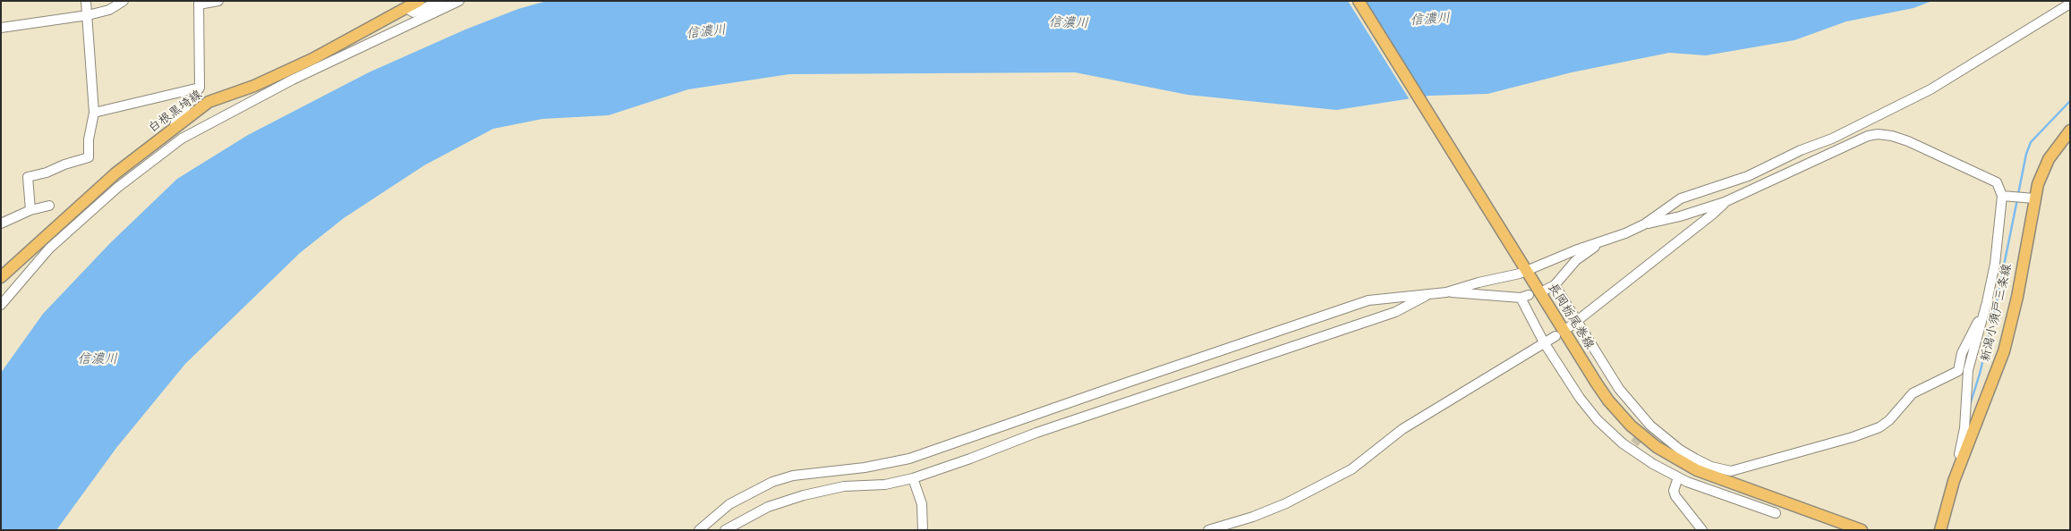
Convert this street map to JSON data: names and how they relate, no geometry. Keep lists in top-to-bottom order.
{
  "streets": {
    "main road": ["白根黒埼線", "新潟小須戸三条線", "長岡栃尾巻線"]
  },
  "water": ["信濃川"]
}
